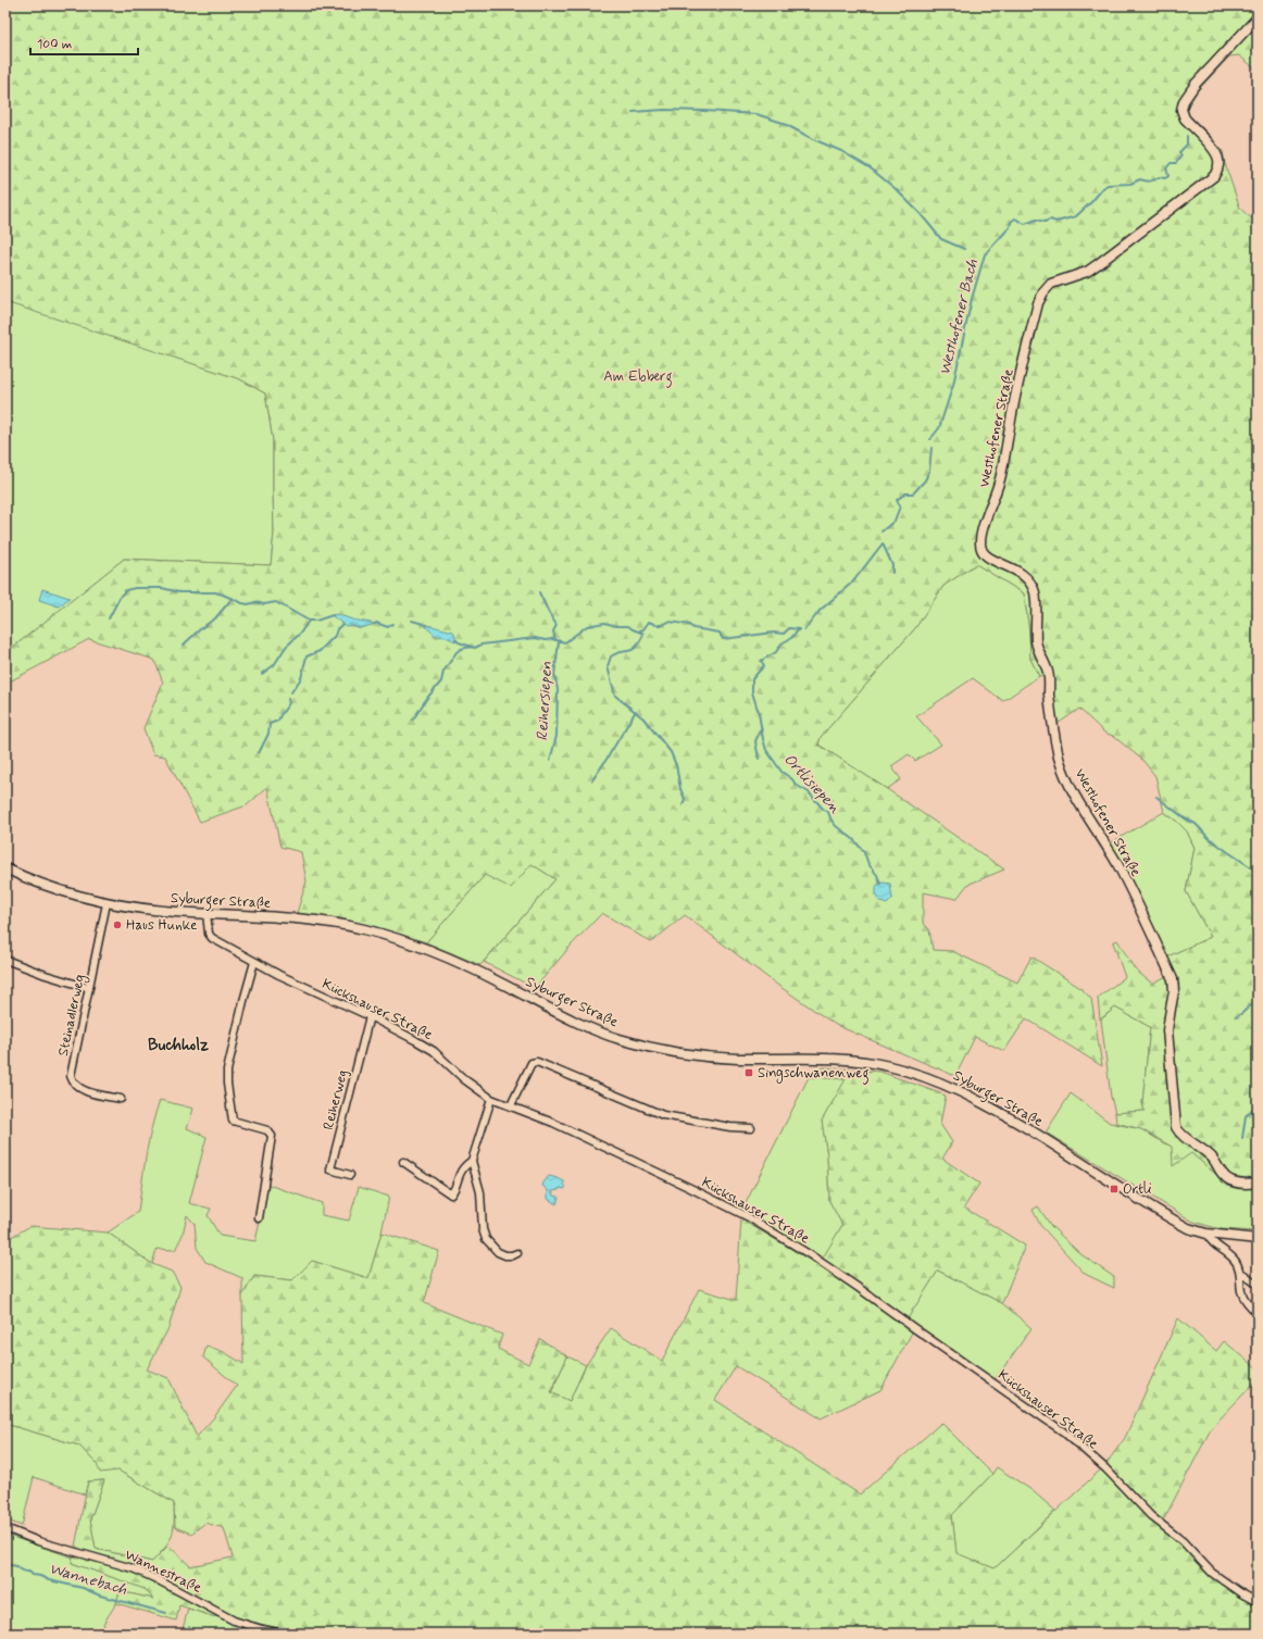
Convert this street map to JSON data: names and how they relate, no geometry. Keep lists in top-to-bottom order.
{
  "streets": {
    "street": [
      "Westhofener Straße",
      "Syburger Straße",
      "Kückshauser Straße",
      "Steinadlerweg",
      "Reiherweg",
      "Wannestraße"
    ]
  },
  "crossings": [
    ["Syburger Straße", "Kückshauser Straße"],
    ["Syburger Straße", "Steinadlerweg"],
    ["Kückshauser Straße", "Reiherweg"]
  ],
  "districts": ["Buchholz"],
  "water": [
    "Westhofener Bach",
    "Reihersiepen",
    "Ortlisiepen",
    "Wannebach"
  ],
  "parks": ["Am Ebberg"],
  "places": {
    "other": ["Haus Hunke"],
    "transit": ["Singschwanenweg", "Ortli"]
  },
  "scale_bar": "100 m"
}
